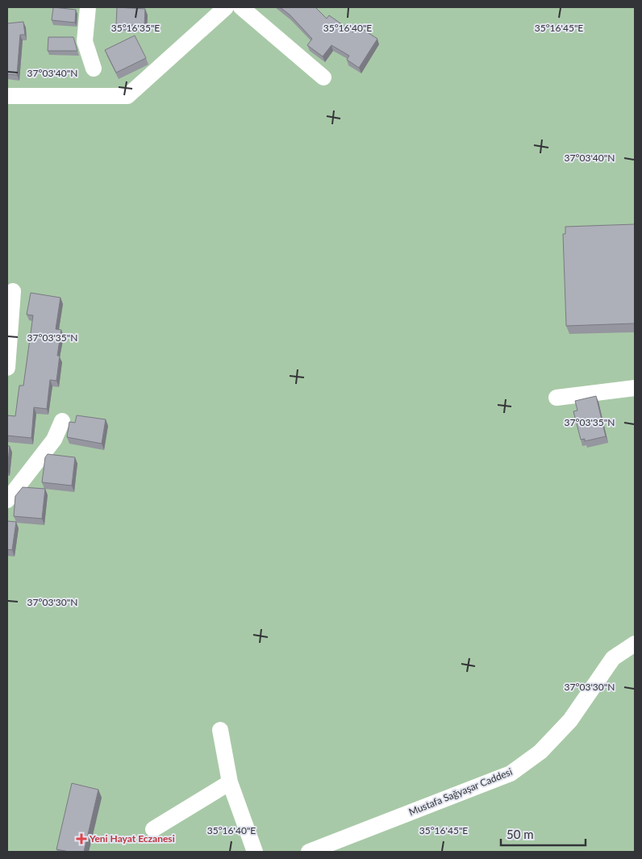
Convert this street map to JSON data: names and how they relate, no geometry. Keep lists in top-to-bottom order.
{
  "streets": {
    "street": ["Mustafa Sağyaşar Caddesi"]
  },
  "places": {
    "health": ["Yeni Hayat Eczanesi"]
  },
  "scale_bar": "50 m",
  "coordinates": [
    "35°16'35\"E",
    "35°16'40\"E",
    "35°16'45\"E",
    "37°03'40\"N",
    "37°03'35\"N",
    "37°03'30\"N"
  ]
}
